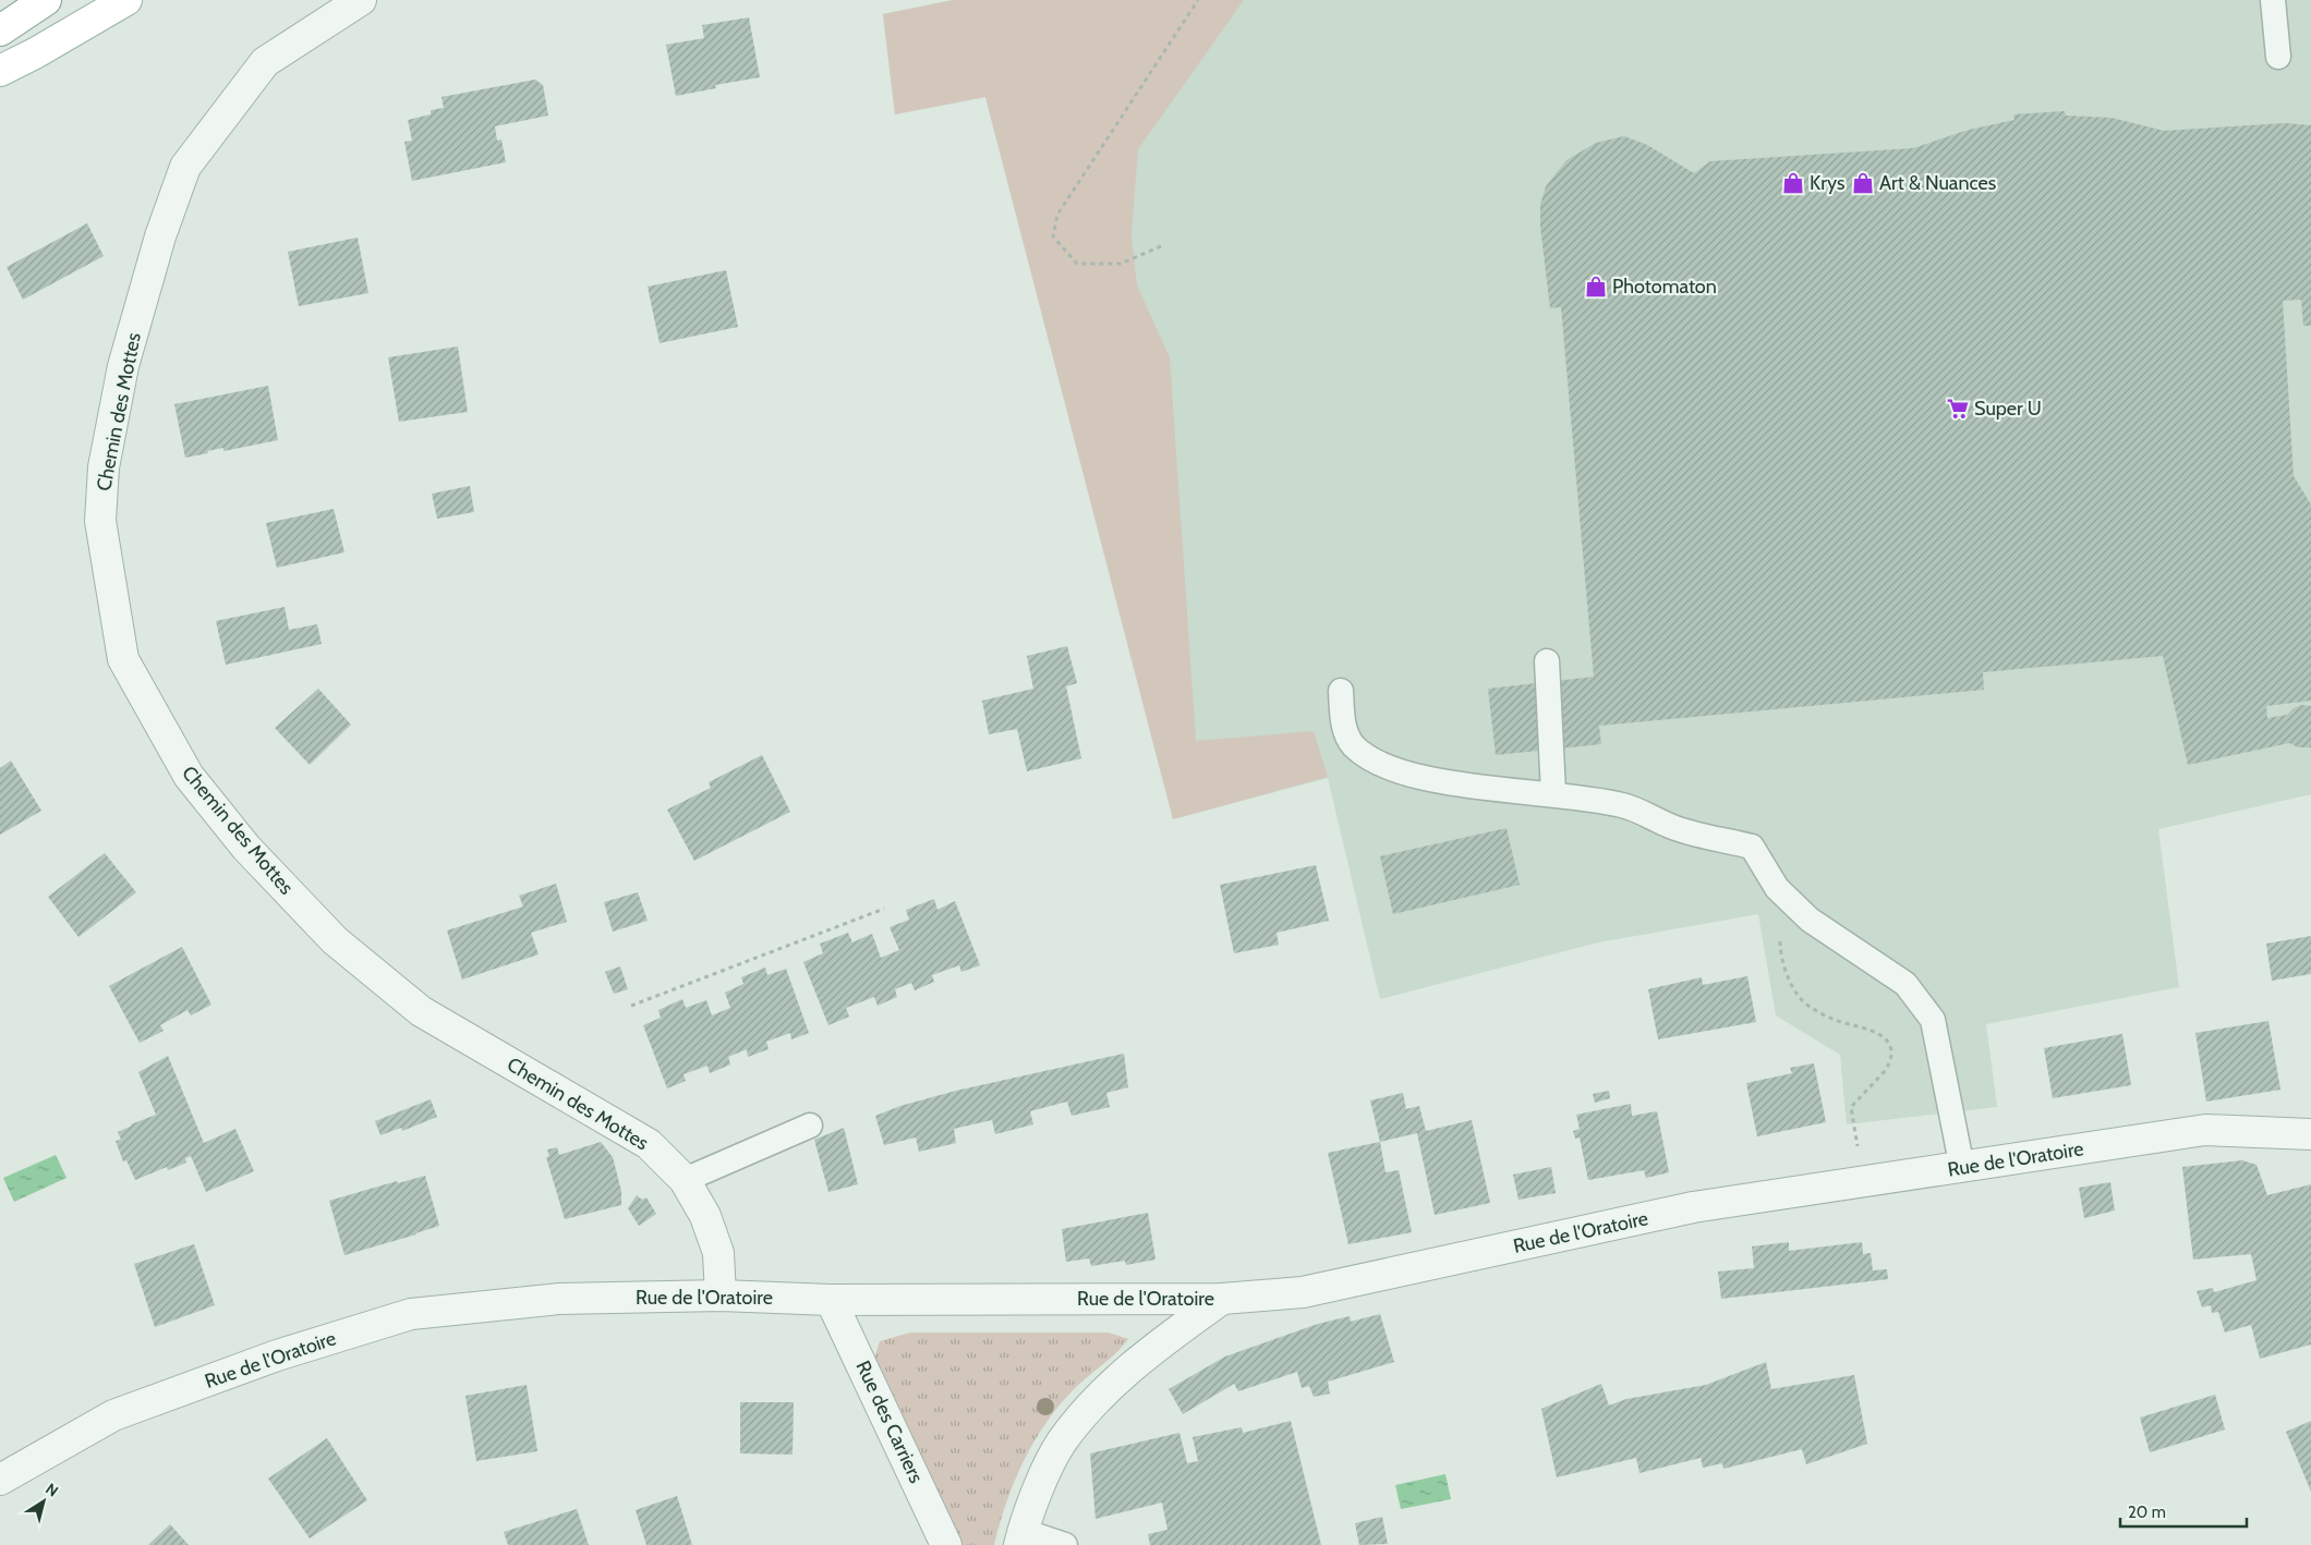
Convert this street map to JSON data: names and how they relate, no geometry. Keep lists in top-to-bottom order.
{
  "streets": {
    "street": ["Chemin des Mottes", "Rue de l'Oratoire", "Rue des Carriers"]
  },
  "crossings": [
    ["Chemin des Mottes", "Rue de l'Oratoire"],
    ["Rue de l'Oratoire", "Rue des Carriers"]
  ],
  "places": {
    "shop": ["Krys", "Art & Nuances", "Photomaton"],
    "supermarket": ["Super U"]
  },
  "scale_bar": "20 m",
  "north": "top right"
}
